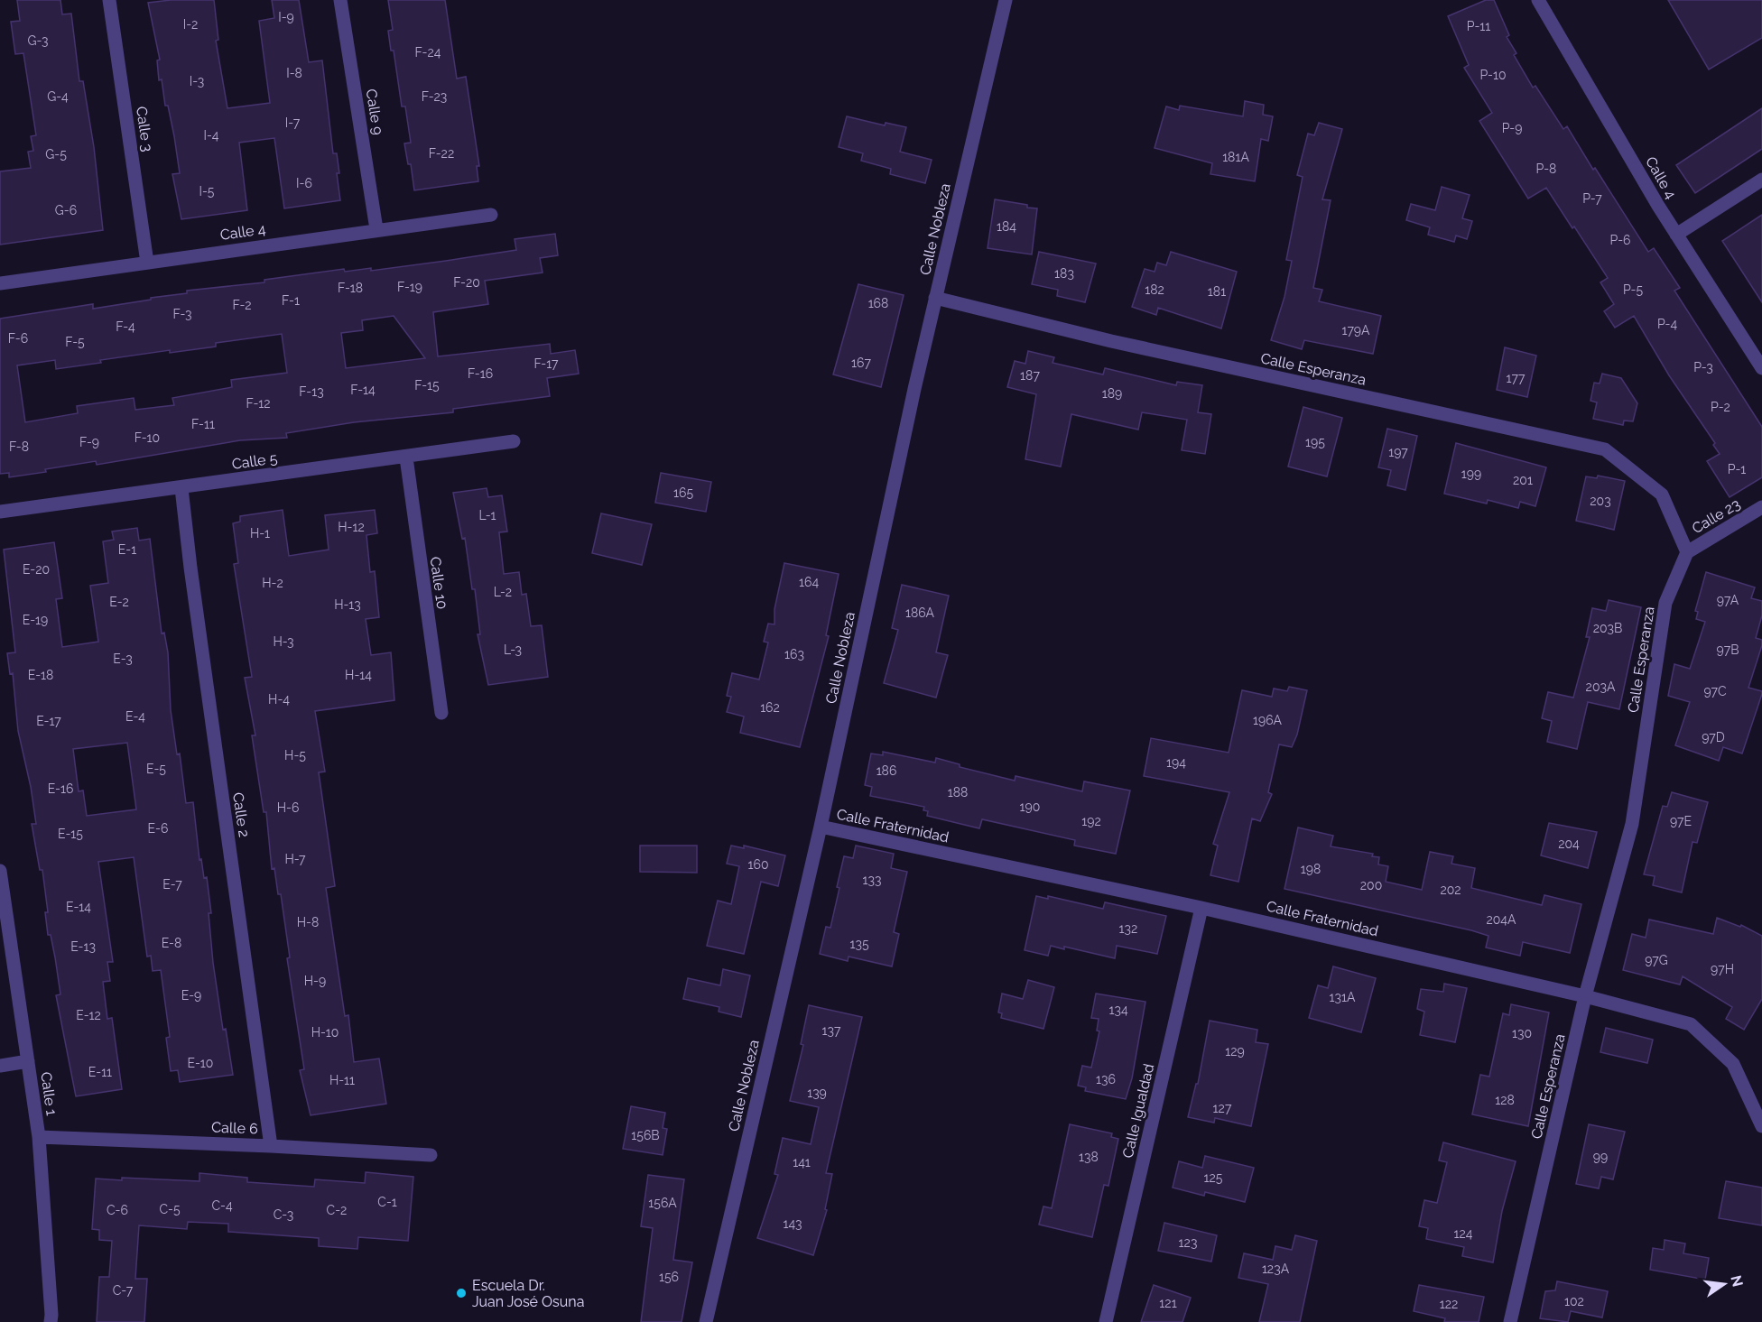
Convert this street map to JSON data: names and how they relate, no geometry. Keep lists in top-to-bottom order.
{
  "streets": {
    "street": [
      "Calle 9",
      "Calle 3",
      "Calle 4",
      "Calle Nobleza",
      "Calle Esperanza",
      "Calle 5",
      "Calle 23",
      "Calle 10",
      "Calle 2",
      "Calle Fraternidad",
      "Calle 1",
      "Calle Igualdad",
      "Calle 6"
    ]
  },
  "crossings": [
    ["Calle 9", "Calle 4"],
    ["Calle 3", "Calle 4"],
    ["Calle Nobleza", "Calle Esperanza"],
    ["Calle Nobleza", "Calle Fraternidad"],
    ["Calle Esperanza", "Calle 23"],
    ["Calle Esperanza", "Calle Fraternidad"],
    ["Calle 5", "Calle 10"],
    ["Calle 5", "Calle 2"],
    ["Calle 2", "Calle 6"],
    ["Calle Fraternidad", "Calle Igualdad"],
    ["Calle 1", "Calle 6"]
  ],
  "places": ["Escuela Dr. Juan José Osuna"],
  "house_numbers": [
    "I-9",
    "I-2",
    "P-11",
    "G-3",
    "F-24",
    "I-8",
    "P-10",
    "I-3",
    "G-4",
    "F-23",
    "I-7",
    "P-9",
    "I-4",
    "F-22",
    "G-5",
    "181A",
    "P-8",
    "I-6",
    "I-5",
    "P-7",
    "G-6",
    "184",
    "P-6",
    "183",
    "F-20",
    "F-19",
    "F-18",
    "182",
    "P-5",
    "181",
    "F-1",
    "168",
    "F-2",
    "F-3",
    "P-4",
    "F-4",
    "179A",
    "F-6",
    "F-5",
    "167",
    "F-17",
    "P-3",
    "F-16",
    "187",
    "177",
    "F-15",
    "F-14",
    "F-13",
    "189",
    "F-12",
    "P-2",
    "F-11",
    "F-10",
    "F-9",
    "195",
    "F-8",
    "197",
    "P-1",
    "199",
    "201",
    "165",
    "203",
    "L-1",
    "H-12",
    "H-1",
    "E-1",
    "E-20",
    "164",
    "H-2",
    "L-2",
    "97A",
    "E-2",
    "H-13",
    "186A",
    "E-19",
    "203B",
    "H-3",
    "L-3",
    "97B",
    "163",
    "E-3",
    "E-18",
    "H-14",
    "203A",
    "97C",
    "H-4",
    "162",
    "E-4",
    "196A",
    "E-17",
    "97D",
    "H-5",
    "194",
    "E-5",
    "186",
    "E-16",
    "188",
    "190",
    "H-6",
    "192",
    "97E",
    "E-6",
    "E-15",
    "204",
    "H-7",
    "160",
    "198",
    "133",
    "E-7",
    "200",
    "202",
    "E-14",
    "204A",
    "H-8",
    "132",
    "E-8",
    "135",
    "E-13",
    "97G",
    "97H",
    "H-9",
    "E-9",
    "131A",
    "134",
    "E-12",
    "137",
    "H-10",
    "130",
    "129",
    "E-10",
    "E-11",
    "136",
    "H-11",
    "139",
    "128",
    "127",
    "156B",
    "138",
    "99",
    "141",
    "125",
    "C-1",
    "156A",
    "C-4",
    "C-5",
    "C-6",
    "C-2",
    "C-3",
    "143",
    "124",
    "123",
    "123A",
    "156",
    "C-7",
    "102",
    "121",
    "122"
  ],
  "north": "right"
}
